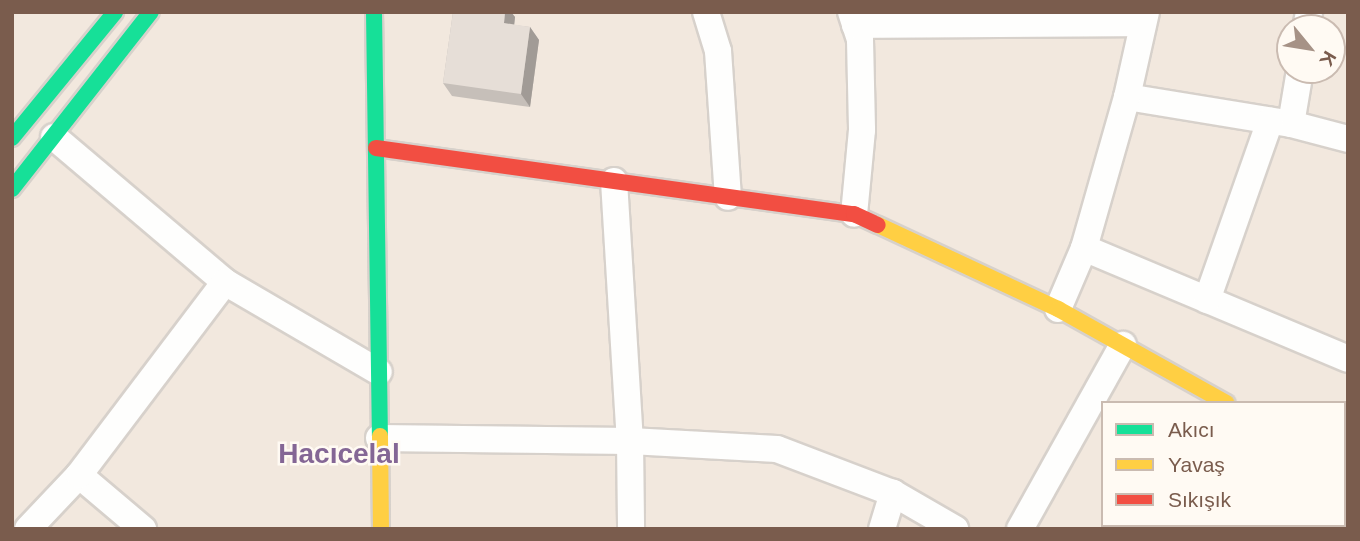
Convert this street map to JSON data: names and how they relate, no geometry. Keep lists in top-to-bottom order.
{
  "districts": ["Hacıcelal"],
  "legend": ["Akıcı", "Yavaş", "Sıkışık"],
  "north": "bottom right"
}
